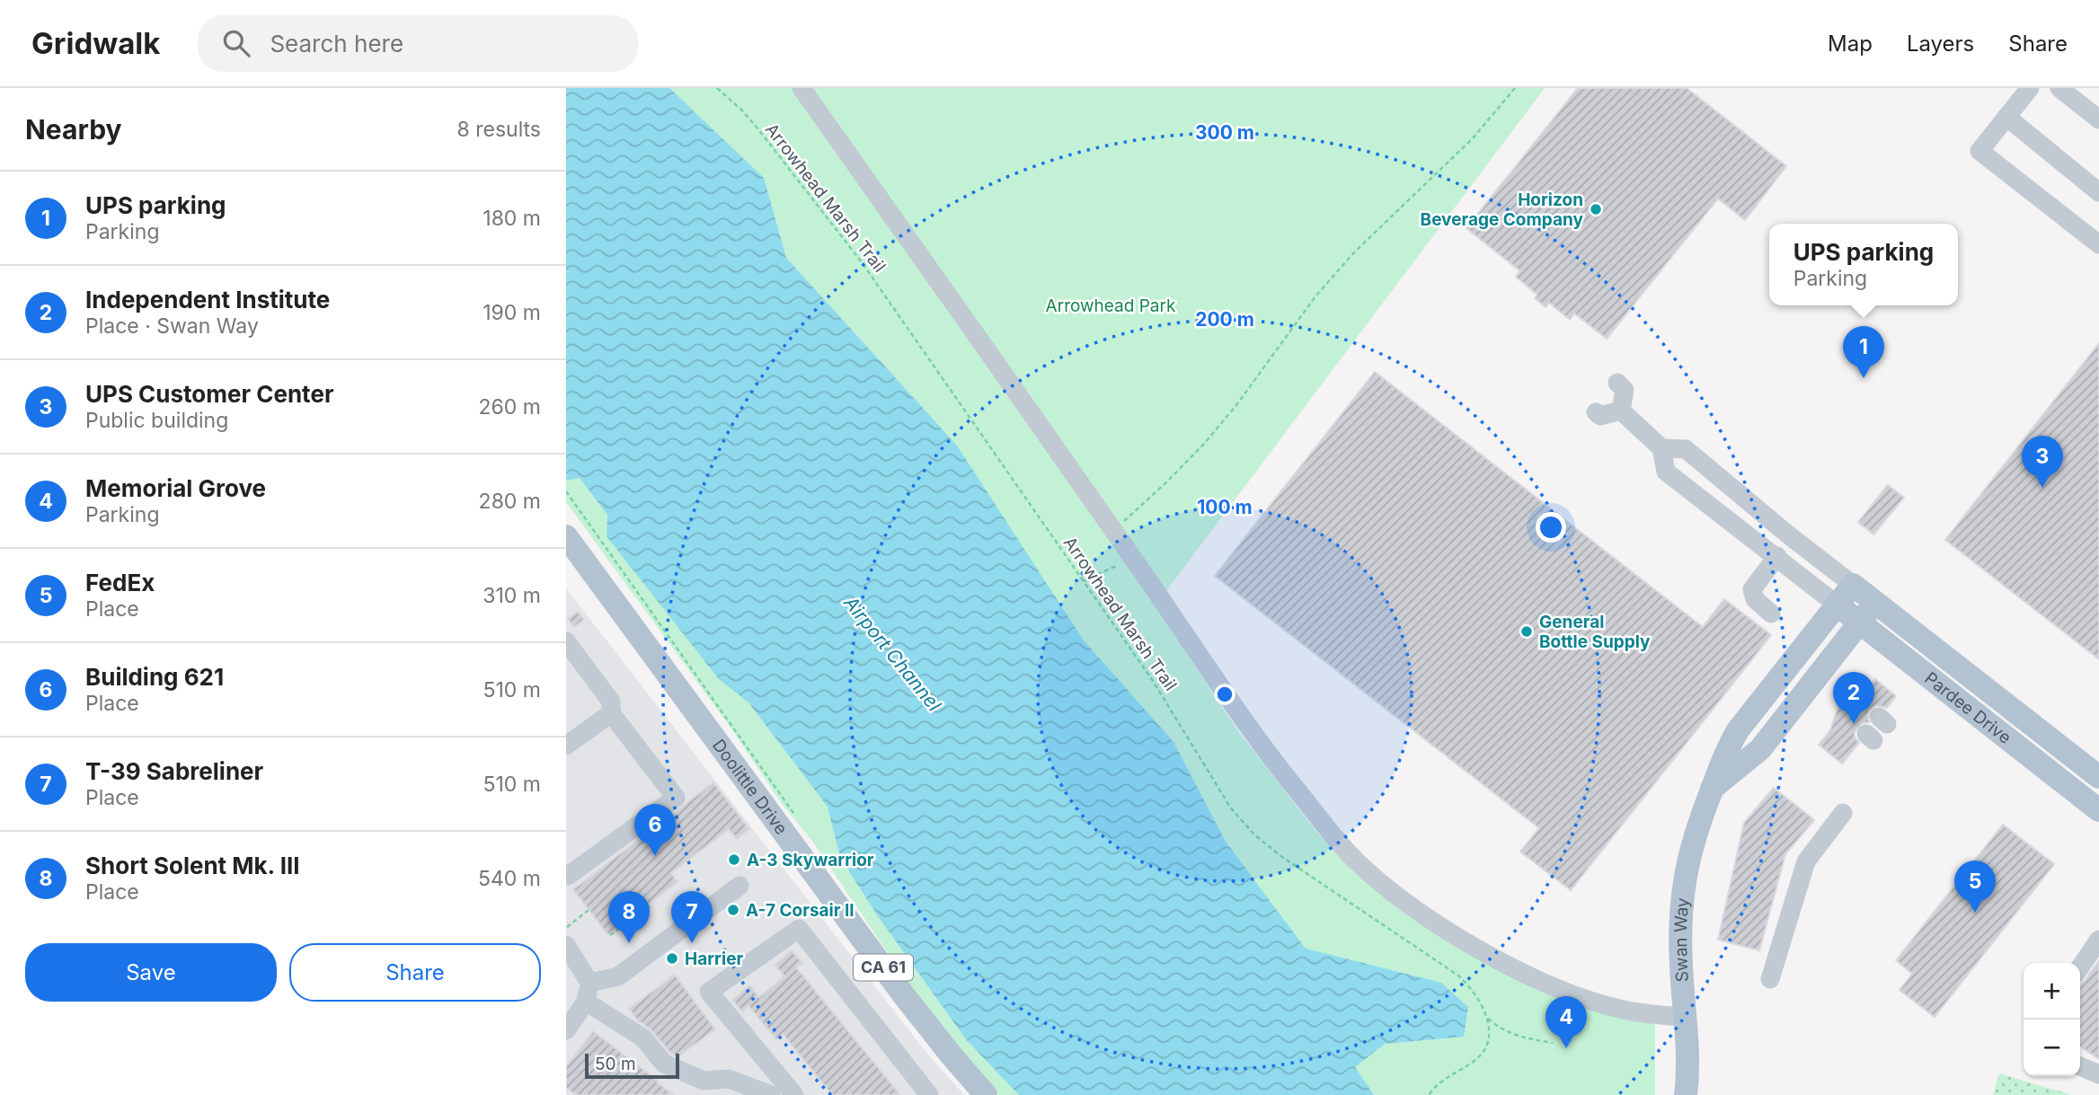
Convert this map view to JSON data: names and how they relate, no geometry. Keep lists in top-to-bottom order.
{
  "streets": {
    "main road": [
      "Pardee Drive",
      "Doolittle Drive",
      "Swan Way",
      "CA 61"
    ],
    "path": ["Arrowhead Marsh Trail"]
  },
  "crossings": [
    ["Pardee Drive", "Swan Way"]
  ],
  "water": ["Airport Channel"],
  "parks": ["Arrowhead Park"],
  "places": [
    "Horizon Beverage Company",
    "General Bottle Supply",
    "A-3 Skywarrior",
    "A-7 Corsair II",
    "Harrier"
  ],
  "scale_bar": "50 m",
  "page": {
    "header": "Gridwalk",
    "search": "Search here",
    "nav": ["Map", "Layers", "Share"],
    "heading": ["Nearby", "8 results"],
    "list": [
      {
        "mark": "1",
        "name": "UPS parking",
        "note": "Parking",
        "value": "180 m"
      },
      {
        "mark": "2",
        "name": "Independent Institute",
        "note": "Place · Swan Way",
        "value": "190 m"
      },
      {
        "mark": "3",
        "name": "UPS Customer Center",
        "note": "Public building",
        "value": "260 m"
      },
      {
        "mark": "4",
        "name": "Memorial Grove",
        "note": "Parking",
        "value": "280 m"
      },
      {
        "mark": "5",
        "name": "FedEx",
        "note": "Place",
        "value": "310 m"
      },
      {
        "mark": "6",
        "name": "Building 621",
        "note": "Place",
        "value": "510 m"
      },
      {
        "mark": "7",
        "name": "T-39 Sabreliner",
        "note": "Place",
        "value": "510 m"
      },
      {
        "mark": "8",
        "name": "Short Solent Mk. III",
        "note": "Place",
        "value": "540 m"
      }
    ],
    "popup": ["UPS parking", "Parking"],
    "pins": [
      "1",
      "3",
      "2",
      "6",
      "5",
      "7",
      "8",
      "4"
    ],
    "buttons": ["Save", "Share"],
    "map_buttons": ["+", "−"],
    "scale": "50 m"
  },
  "rings": ["300 m", "200 m", "100 m"]
}
